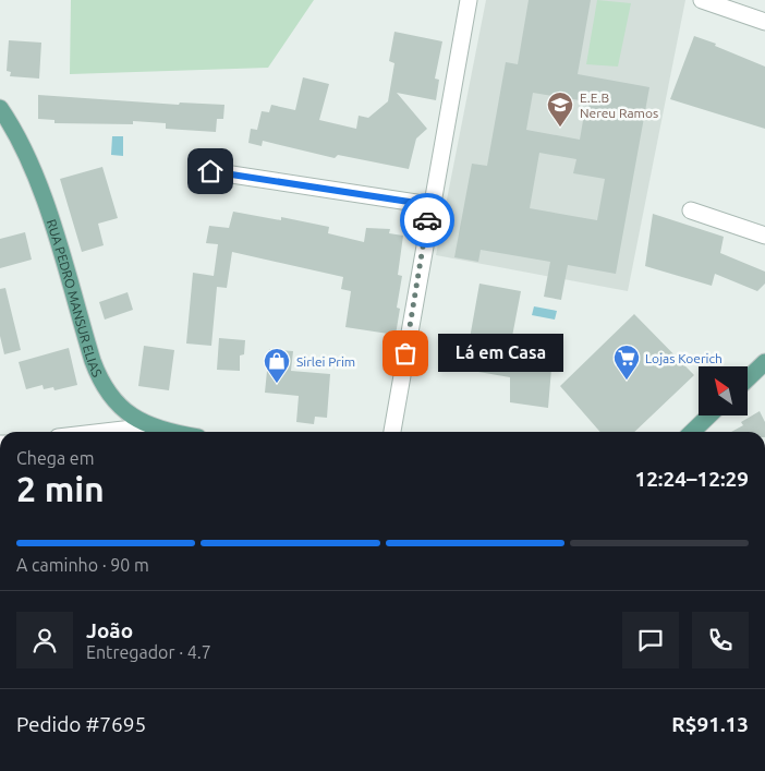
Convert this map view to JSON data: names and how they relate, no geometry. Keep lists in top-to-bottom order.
{
  "streets": {
    "main road": ["RUA PEDRO MANSUR ELIAS"]
  },
  "places": {
    "school or university": ["E.E.B Nereu Ramos"],
    "other": ["Lá em Casa"],
    "supermarket": ["Lojas Koerich"],
    "shop": ["Sirlei Prim"]
  },
  "north": "top left",
  "page": {
    "bubble": "Lá em Casa",
    "heading": ["2 min", "Chega em", "12:24–12:29"],
    "panel": [
      "João",
      "Entregador · 4.7",
      "Pedido #7695",
      "R$91.13"
    ],
    "bar": "A caminho · 90 m"
  }
}
